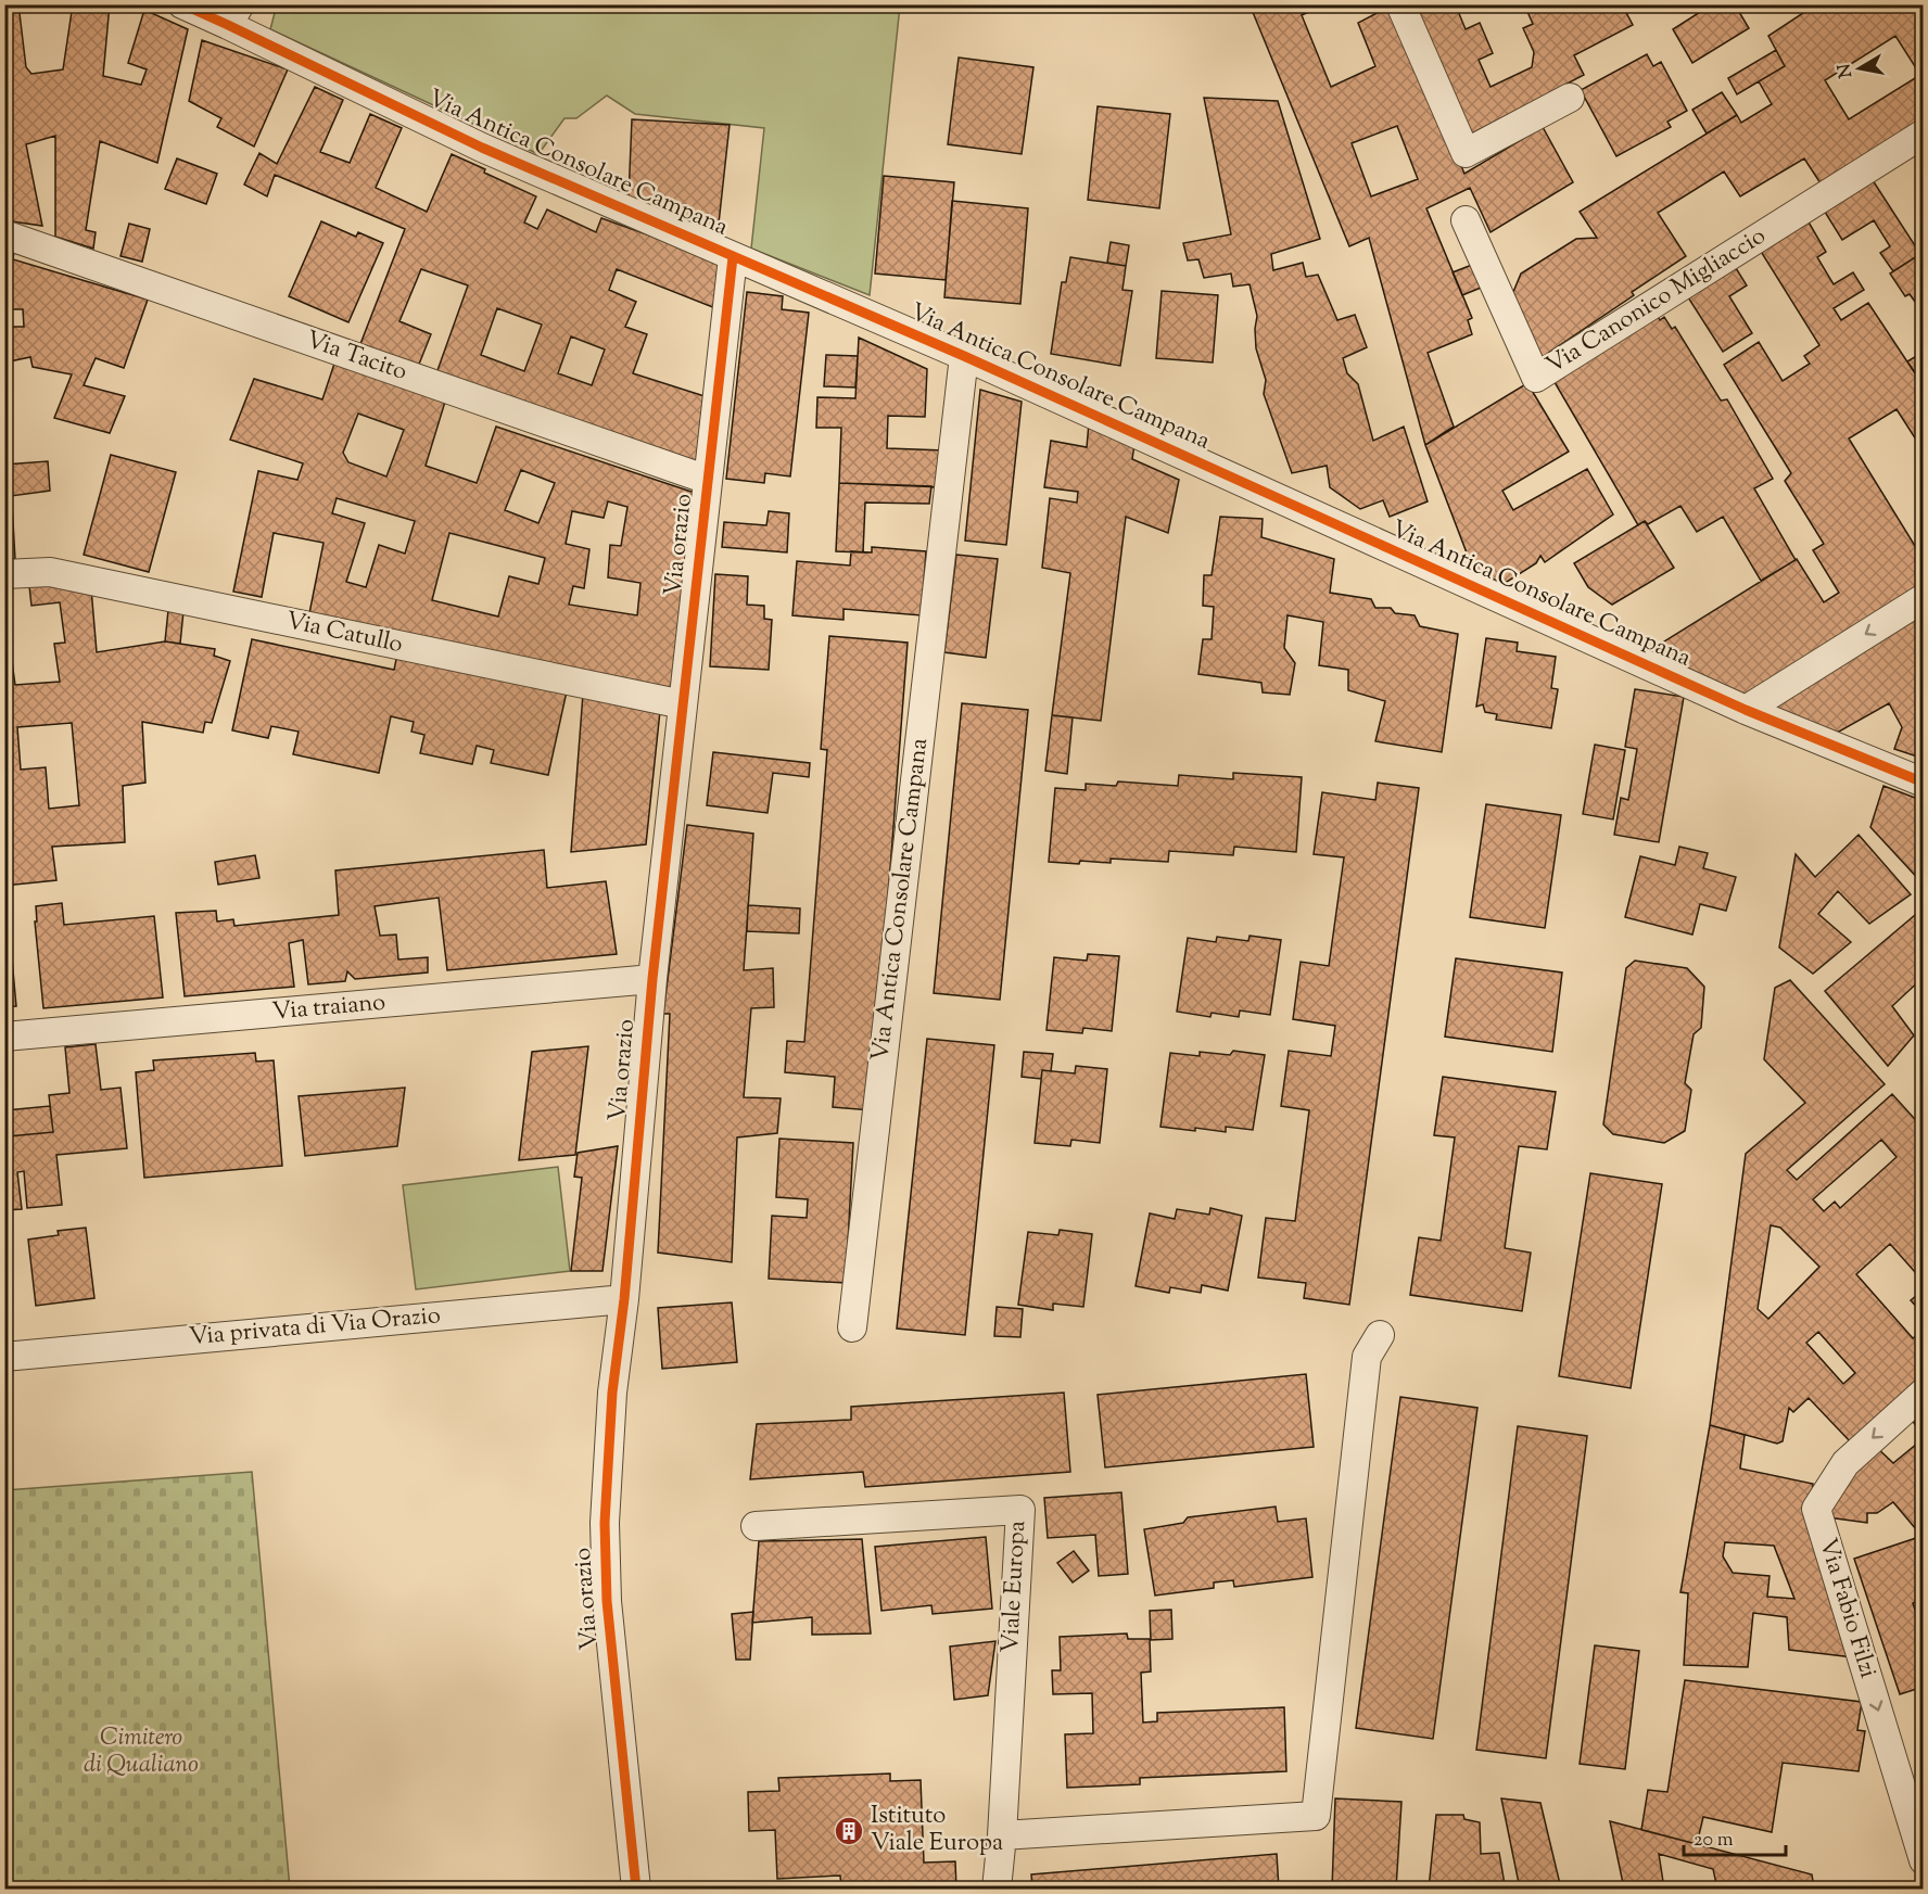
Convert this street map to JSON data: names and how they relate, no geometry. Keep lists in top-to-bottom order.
{
  "streets": {
    "street": [
      "Via Antica Consolare Campana",
      "Via Canonico Migliaccio",
      "Via Tacito",
      "Via orazio",
      "Via Catullo",
      "Via traiano",
      "Via privata di Via Orazio",
      "Viale Europa",
      "Via Fabio Filzi"
    ]
  },
  "crossings": [
    ["Via Antica Consolare Campana", "Via orazio"],
    ["Via Tacito", "Via orazio"],
    ["Via orazio", "Via Catullo"],
    ["Via orazio", "Via traiano"],
    ["Via orazio", "Via privata di Via Orazio"]
  ],
  "one_way": ["Via Fabio Filzi"],
  "parks": ["Cimitero di Qualiano"],
  "places": {
    "building": ["Istituto Viale Europa"]
  },
  "scale_bar": "20 m",
  "north": "left"
}
